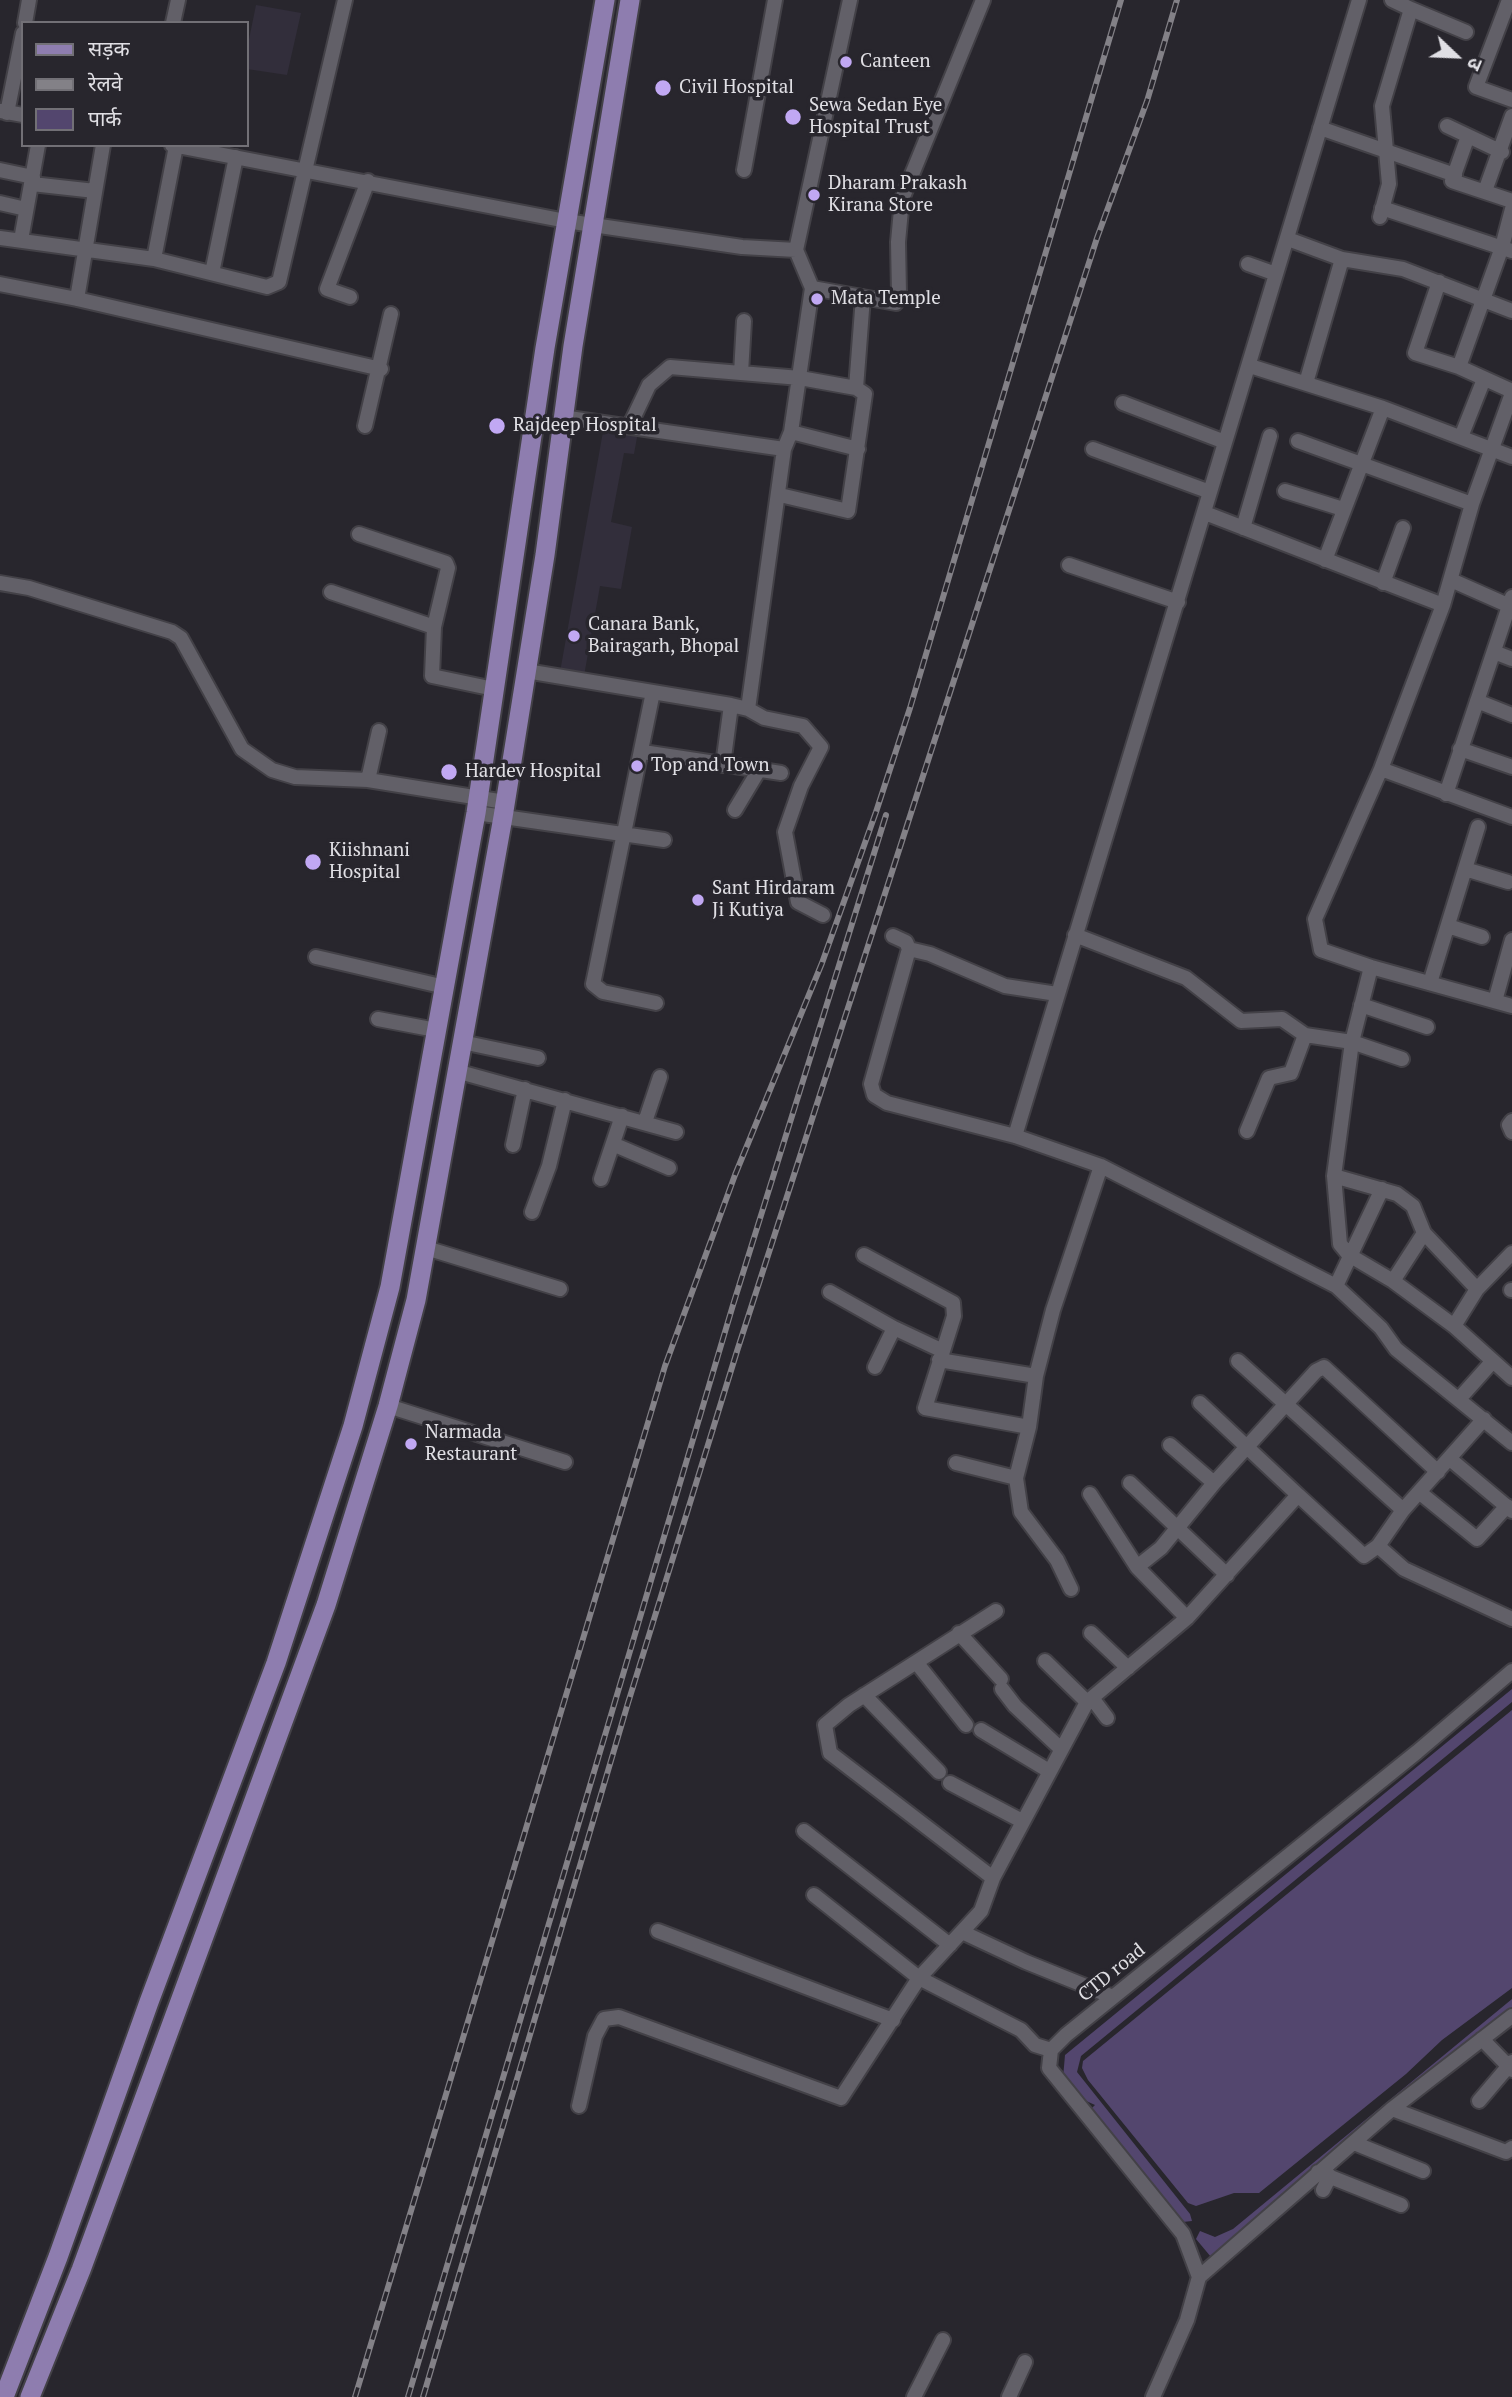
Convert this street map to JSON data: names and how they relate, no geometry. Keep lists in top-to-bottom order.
{
  "streets": {
    "street": ["CTD road"]
  },
  "places": [
    "Canteen",
    "Civil Hospital",
    "Sewa Sedan Eye Hospital Trust",
    "Dharam Prakash Kirana Store",
    "Mata Temple",
    "Rajdeep Hospital",
    "Canara Bank, Bairagarh, Bhopal",
    "Top and Town",
    "Hardev Hospital",
    "Kiishnani Hospital",
    "Sant Hirdaram Ji Kutiya",
    "Narmada Restaurant"
  ],
  "legend": ["सड़क", "रेलवे", "पार्क"],
  "north": "bottom right"
}
